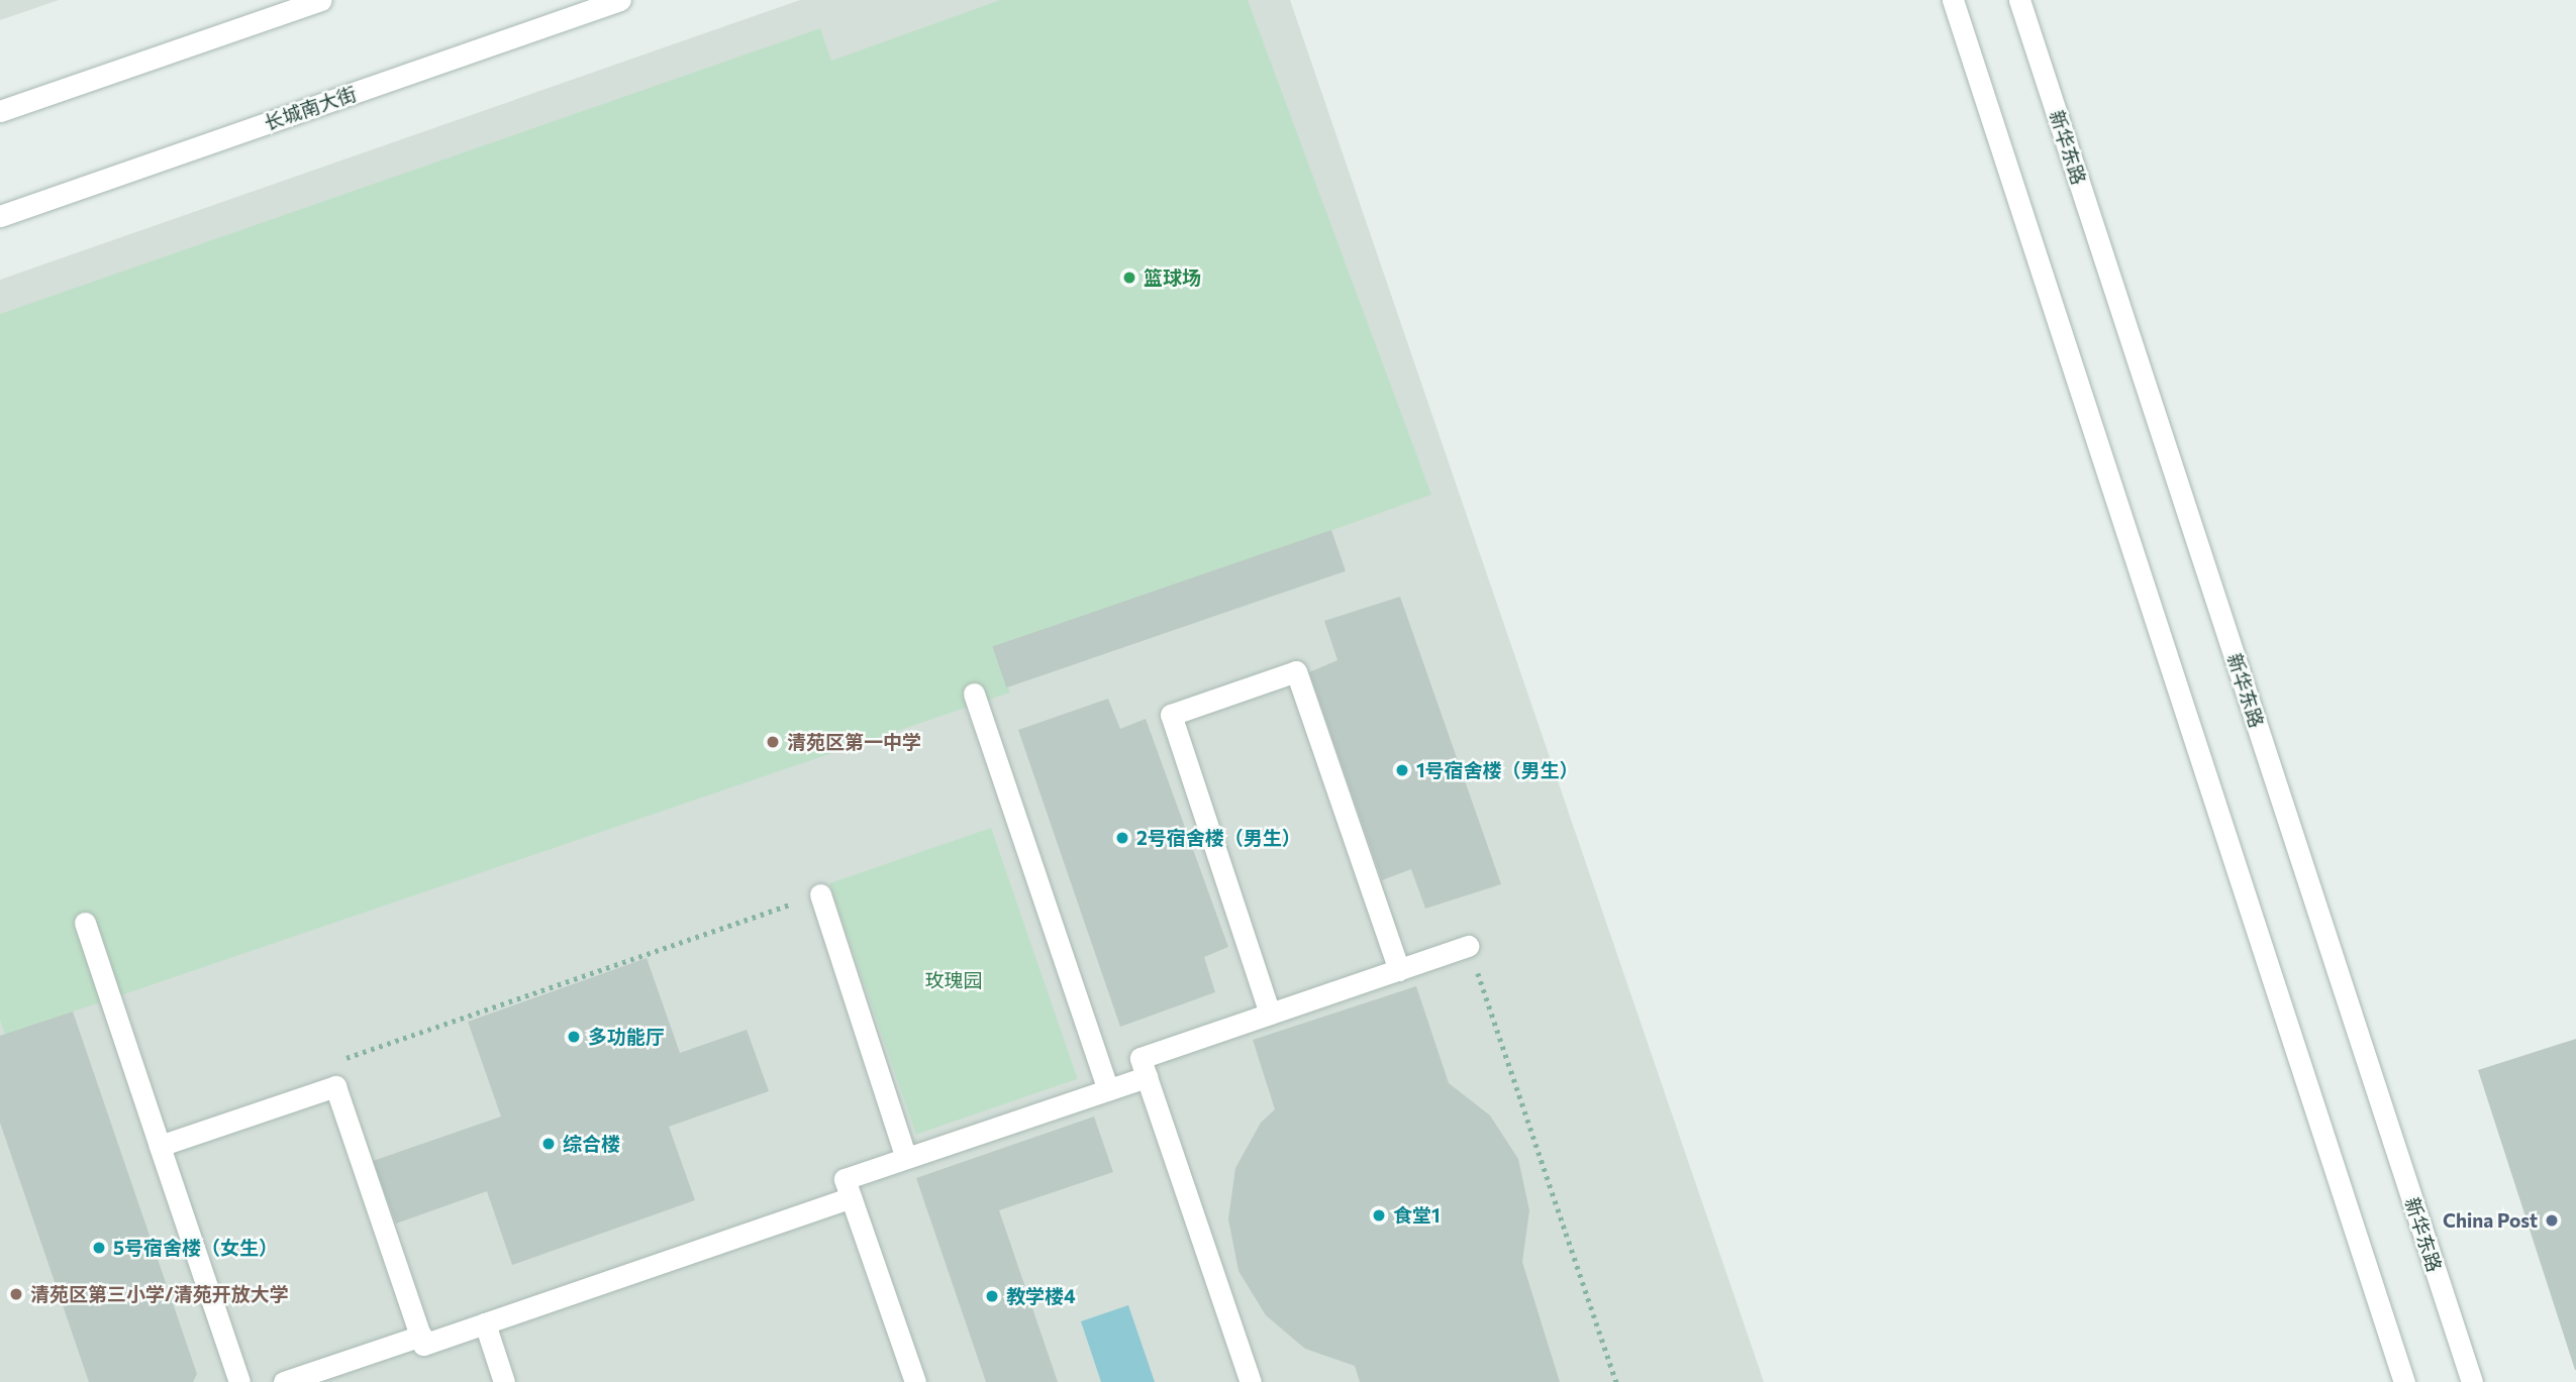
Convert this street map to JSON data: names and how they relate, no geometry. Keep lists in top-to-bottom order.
{
  "streets": {
    "street": ["长城南大街", "新华东路"]
  },
  "parks": ["玫瑰园"],
  "places": [
    "篮球场",
    "清苑区第一中学",
    "1号宿舍楼（男生）",
    "2号宿舍楼（男生）",
    "多功能厅",
    "综合楼",
    "食堂1",
    "China Post",
    "5号宿舍楼（女生）",
    "清苑区第三小学/清苑开放大学",
    "教学楼4"
  ]
}
